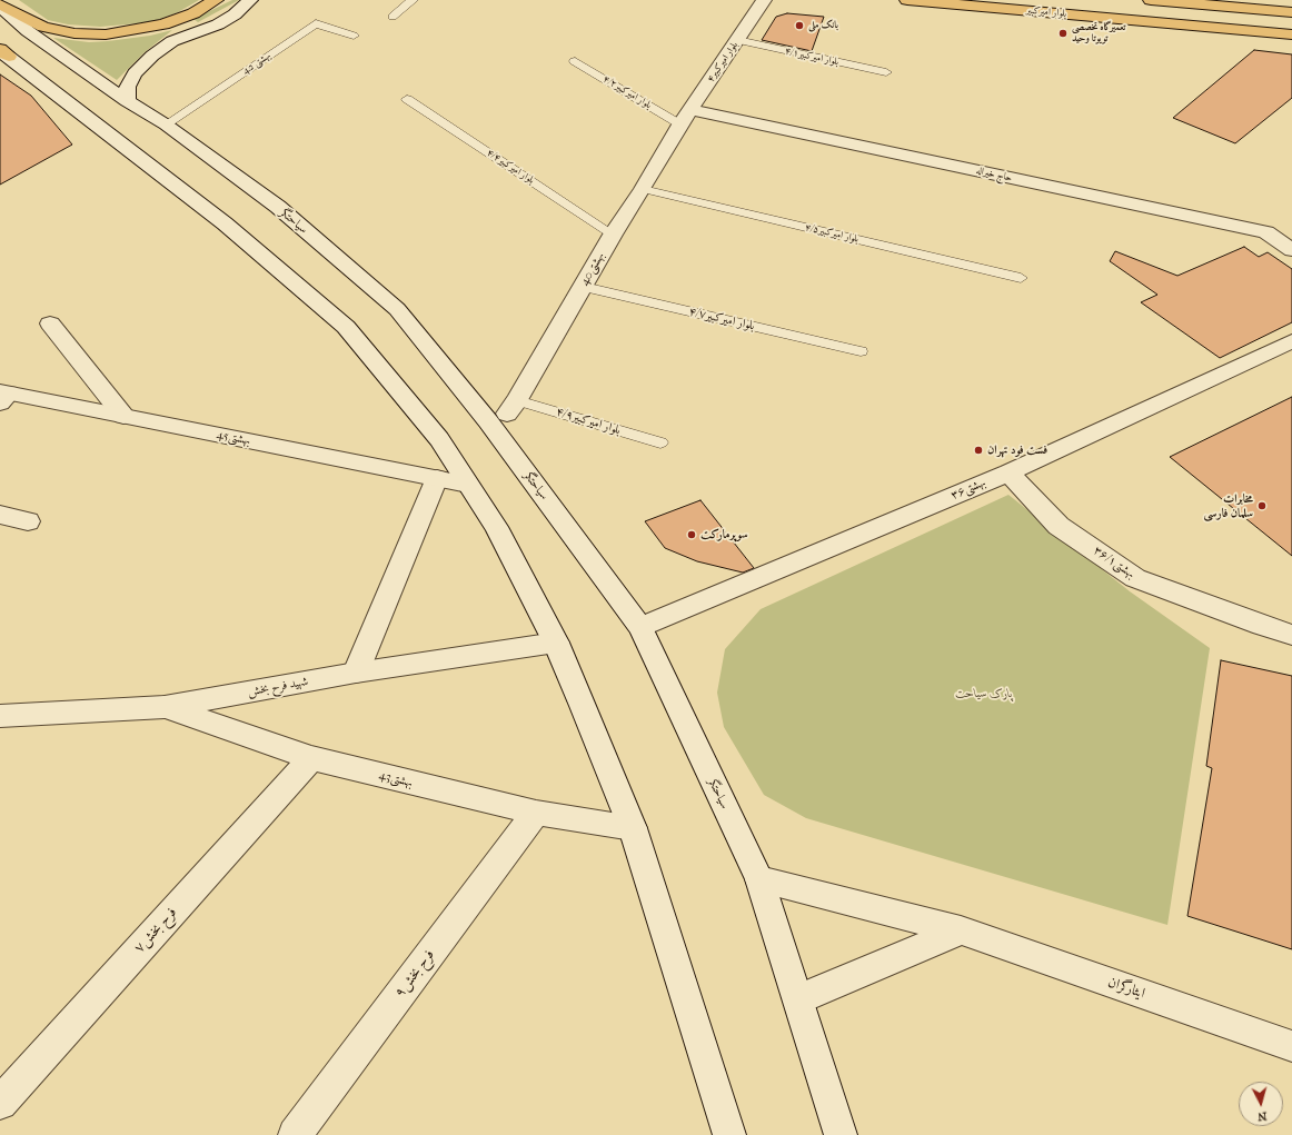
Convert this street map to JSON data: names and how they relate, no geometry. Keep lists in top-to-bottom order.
{
  "streets": {
    "main road": ["بلوار امیرکبیر"],
    "street": [
      "۴بلوار امیرکبیر",
      "حاج خیراله",
      "سیاحتگر",
      "40بهشتی",
      "بهشتی45",
      "بهشتی۳۶",
      "بهشتی۳۶/۱",
      "شهید فرح بخش",
      "43بهشتی",
      "فرح بخش۷",
      "فرح بخش۹",
      "ایثارگران"
    ],
    "lane": [
      "بلوار امیرکبیر۴/۱",
      "42 بهشتی",
      "بلوار امیرکبیر۴/۲",
      "بلوار امیرکبیر۴/۴",
      "بلوار امیرکبیر۴/۵",
      "بلوار امیرکبیر۴/۷",
      "بلوار امیرکبیر۴/۹"
    ]
  },
  "crossings": [
    ["بلوار امیرکبیر۴/۱", "۴بلوار امیرکبیر"],
    ["۴بلوار امیرکبیر", "بلوار امیرکبیر۴/۲"],
    ["۴بلوار امیرکبیر", "حاج خیراله"],
    ["۴بلوار امیرکبیر", "40بهشتی"],
    ["42 بهشتی", "سیاحتگر"],
    ["بلوار امیرکبیر۴/۲", "حاج خیراله"],
    ["بلوار امیرکبیر۴/۲", "40بهشتی"],
    ["بلوار امیرکبیر۴/۴", "40بهشتی"],
    ["حاج خیراله", "40بهشتی"],
    ["سیاحتگر", "بهشتی۳۶"],
    ["سیاحتگر", "ایثارگران"],
    ["بلوار امیرکبیر۴/۵", "40بهشتی"],
    ["40بهشتی", "بلوار امیرکبیر۴/۷"],
    ["40بهشتی", "بلوار امیرکبیر۴/۹"],
    ["بهشتی۳۶", "بهشتی۳۶/۱"],
    ["شهید فرح بخش", "43بهشتی"],
    ["43بهشتی", "فرح بخش۷"],
    ["43بهشتی", "فرح بخش۹"]
  ],
  "parks": ["پارک سیاحت"],
  "places": [
    "بانک ملی",
    "تعمیرگاه تخصصی تویوتا وحید",
    "فست فود تهران",
    "مخابرات سلمان فارسی",
    "سوپرمارکت"
  ],
  "north": "bottom"
}
